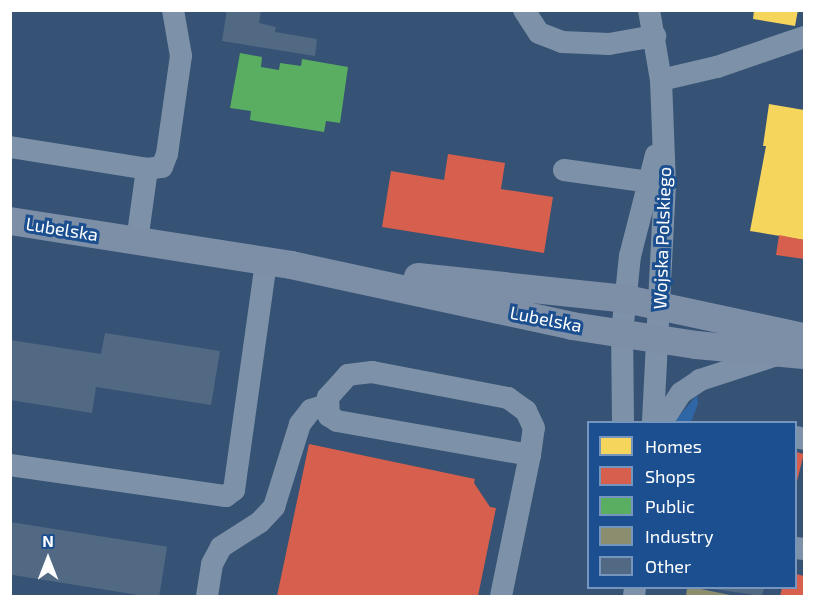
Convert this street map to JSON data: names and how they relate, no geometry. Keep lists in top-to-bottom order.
{
  "streets": {
    "main road": ["Lubelska"],
    "street": ["Wojska Polskiego"]
  },
  "crossings": [
    ["Lubelska", "Wojska Polskiego"]
  ],
  "legend": [
    "Homes",
    "Shops",
    "Public",
    "Industry",
    "Other"
  ],
  "north": "top"
}
